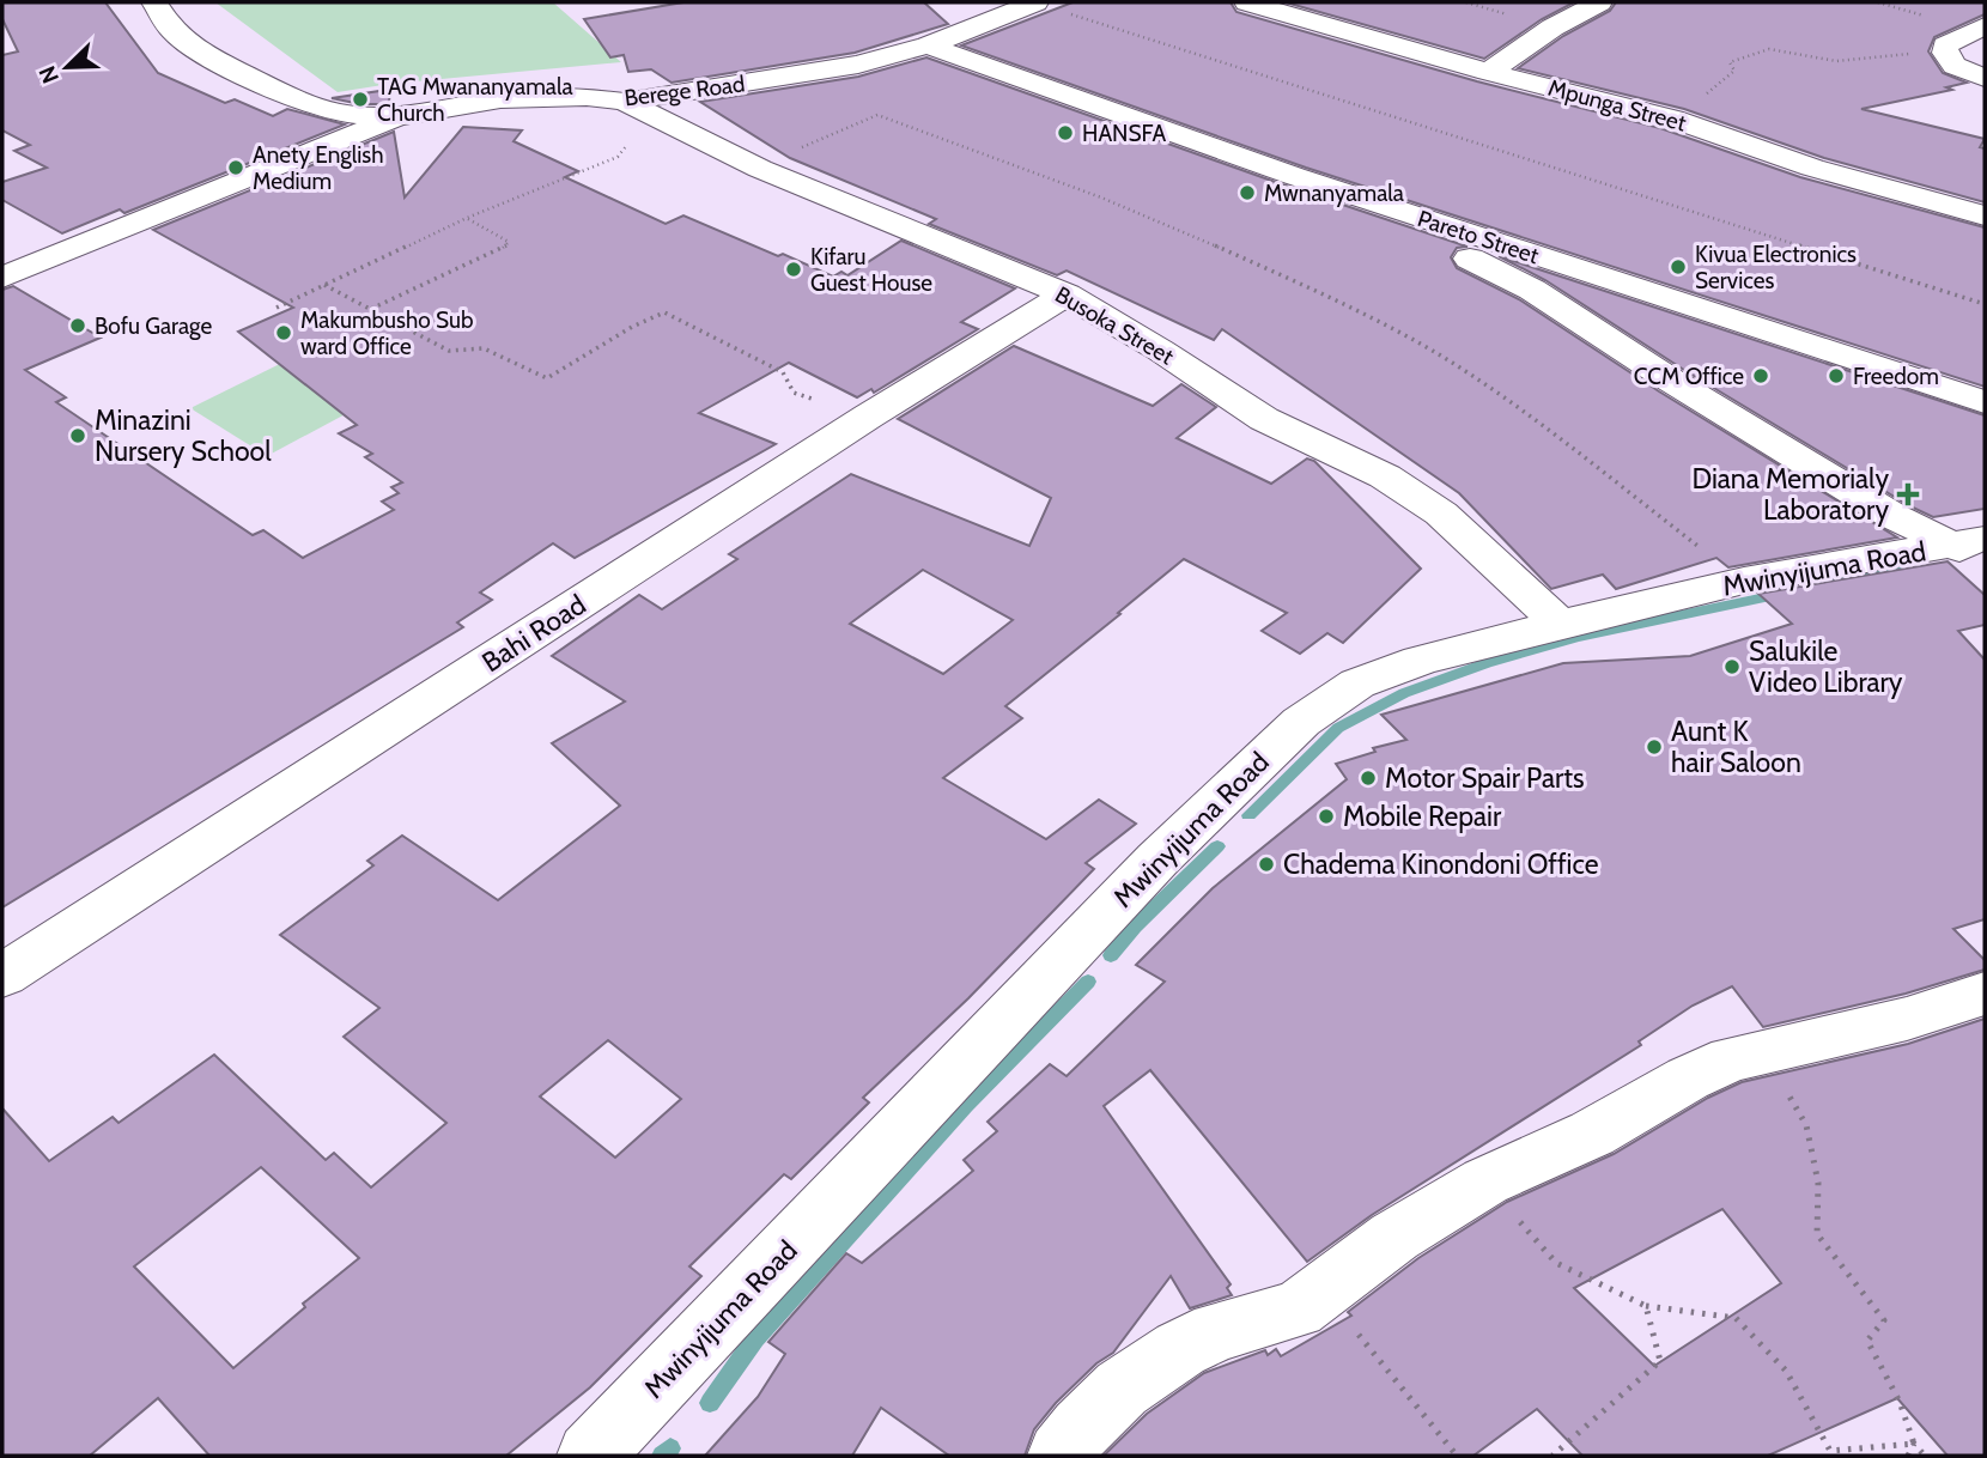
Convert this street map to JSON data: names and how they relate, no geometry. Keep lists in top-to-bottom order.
{
  "streets": {
    "street": [
      "Berege Road",
      "Mpunga Street",
      "Pareto Street",
      "Busoka Street",
      "Mwinyijuma Road",
      "Bahi Road"
    ]
  },
  "crossings": [
    ["Berege Road", "Pareto Street"],
    ["Berege Road", "Busoka Street"],
    ["Busoka Street", "Mwinyijuma Road"],
    ["Busoka Street", "Bahi Road"]
  ],
  "places": {
    "other": [
      "TAG Mwananyamala Church",
      "HANSFA",
      "Anety English Medium",
      "Mwnanyamala",
      "Kivua Electronics Services",
      "Kifaru Guest House",
      "Bofu Garage",
      "Makumbusho Sub ward Office",
      "CCM Office",
      "Freedom",
      "Minazini Nursery School",
      "Salukile Video Library",
      "Aunt K hair Saloon",
      "Motor Spair Parts",
      "Mobile Repair",
      "Chadema Kinondoni Office"
    ],
    "health": ["Diana Memorialy Laboratory"]
  },
  "north": "bottom left"
}
